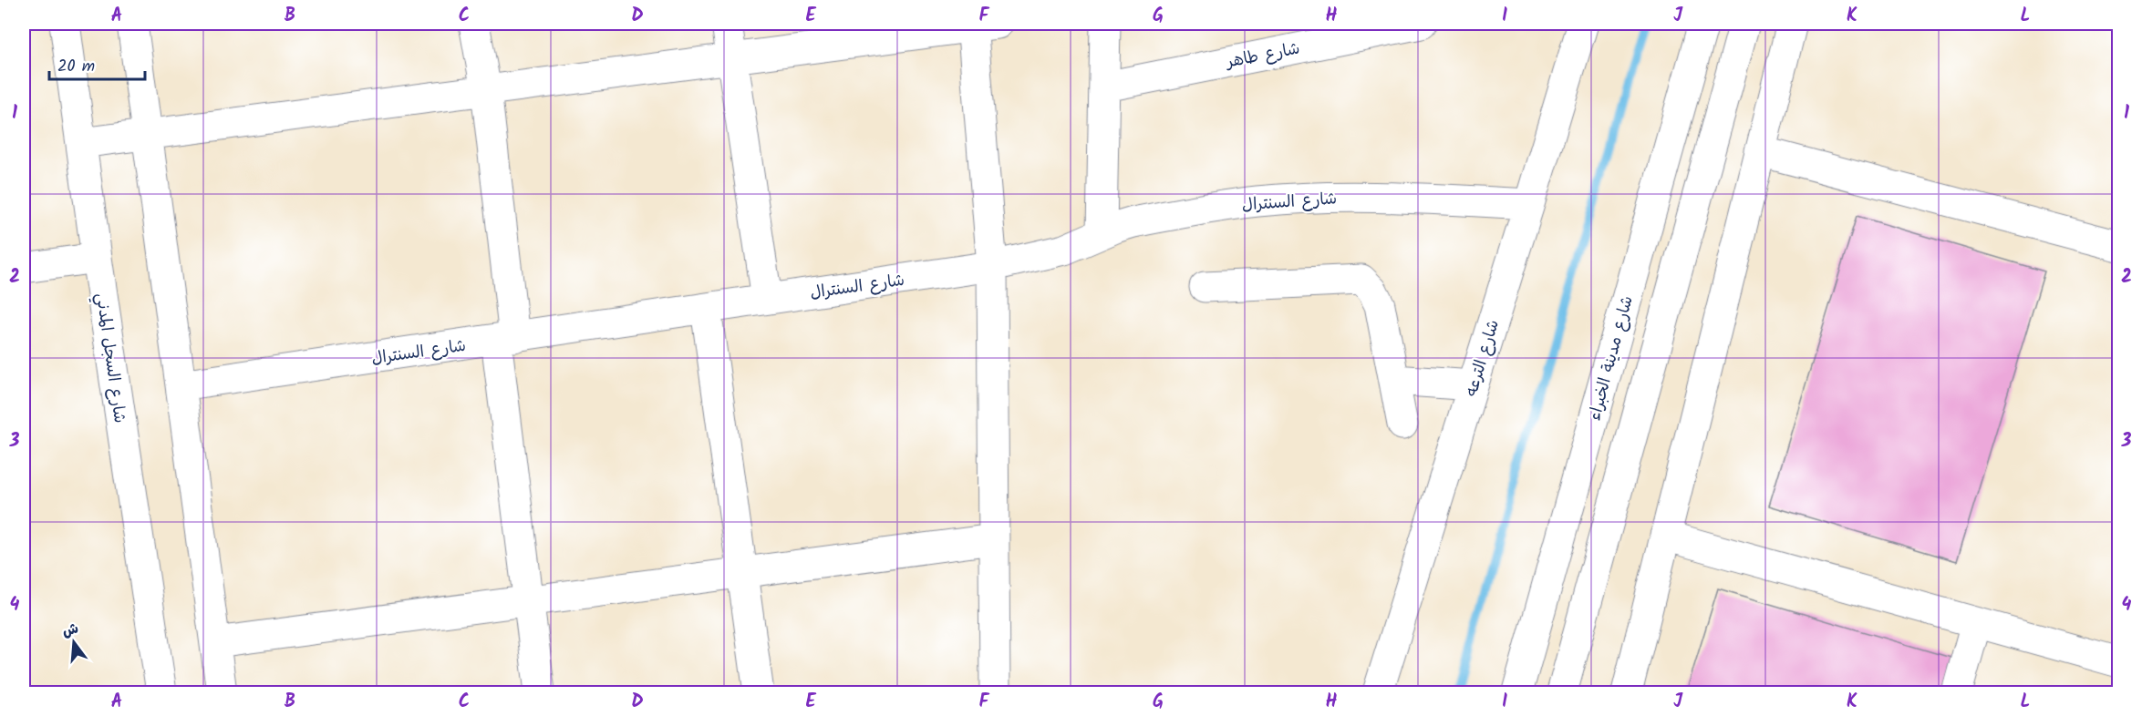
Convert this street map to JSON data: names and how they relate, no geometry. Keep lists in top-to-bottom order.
{
  "streets": {
    "street": [
      "شارع طاهر",
      "شارع السنترال",
      "شارع السجل المدني",
      "شارع الترعه",
      "شارع مدينة الخبراء"
    ]
  },
  "crossings": [
    ["شارع السنترال", "شارع الترعه"]
  ],
  "scale_bar": "20 m",
  "north": "top",
  "grid": {
    "columns": [
      "A",
      "B",
      "C",
      "D",
      "E",
      "F",
      "G",
      "H",
      "I",
      "J",
      "K",
      "L"
    ],
    "rows": [
      "1",
      "2",
      "3",
      "4"
    ]
  }
}
